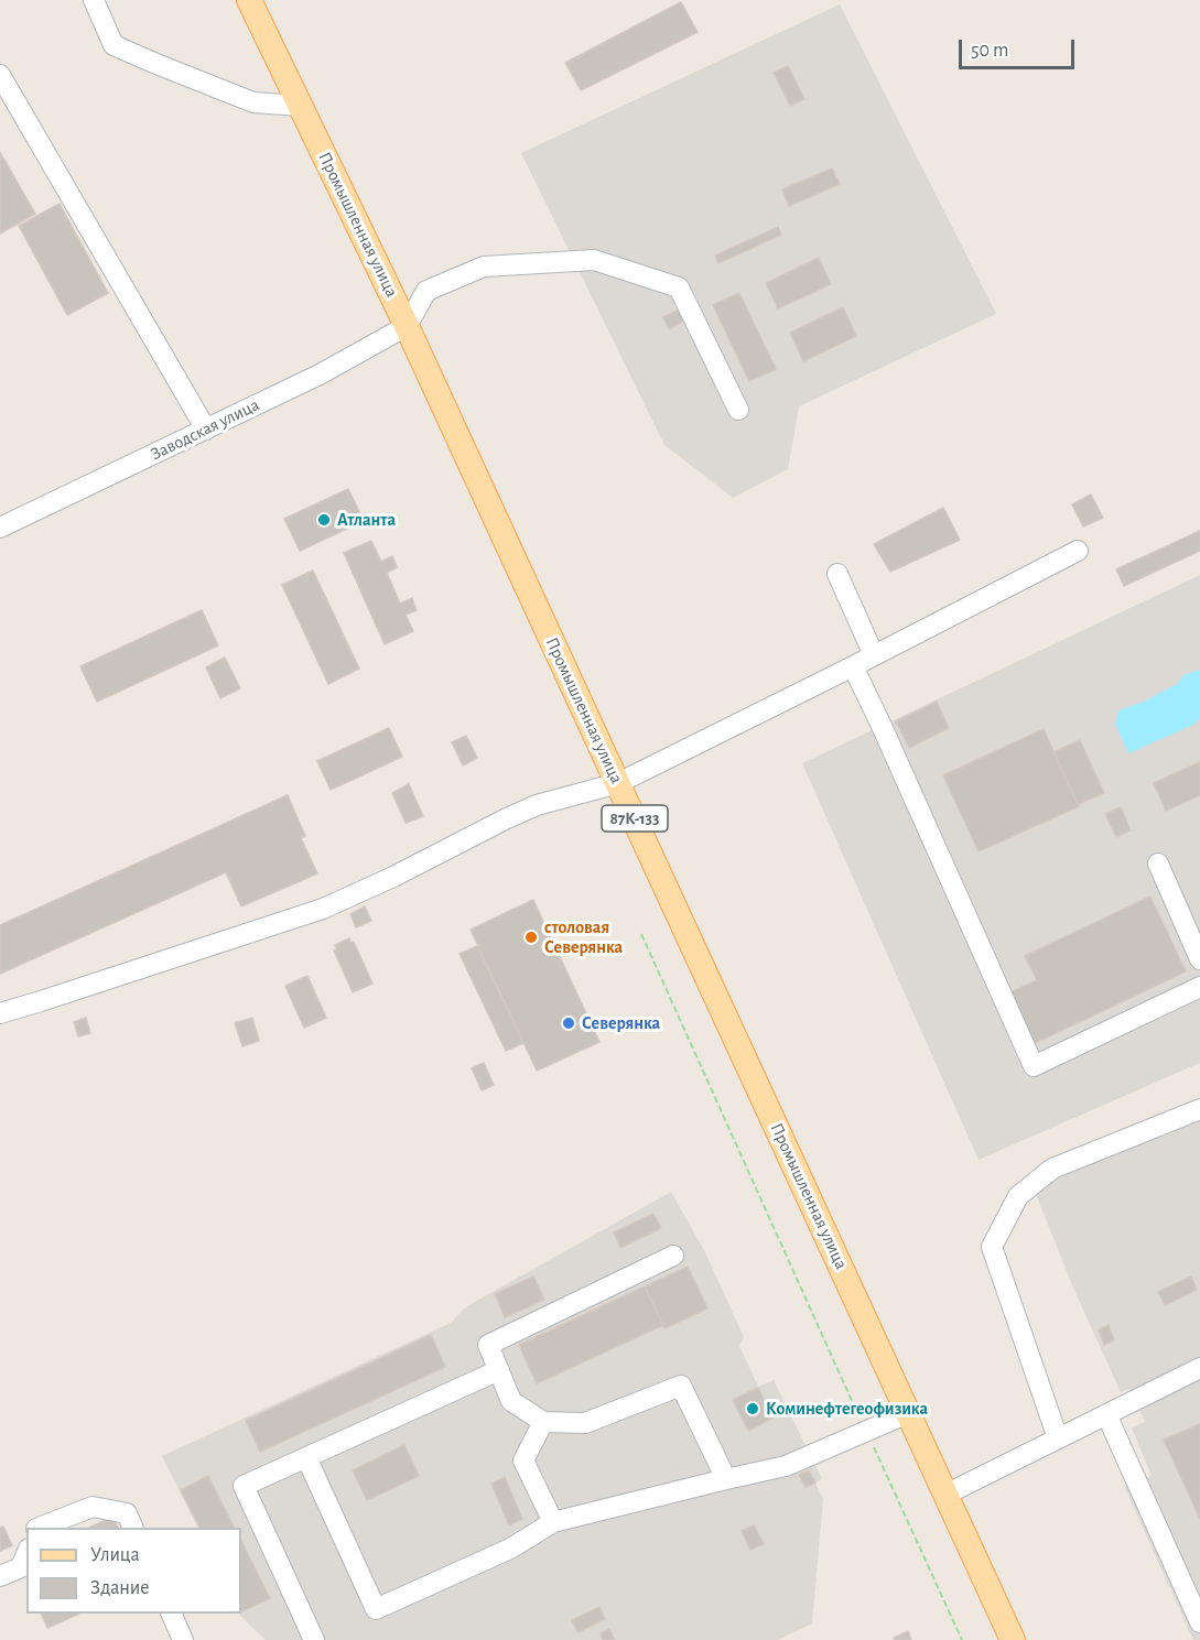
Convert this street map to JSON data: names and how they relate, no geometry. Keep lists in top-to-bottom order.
{
  "streets": {
    "main road": ["Промышленная улица", "87К-133"],
    "street": ["Заводская улица"]
  },
  "crossings": [
    ["Промышленная улица", "Заводская улица"]
  ],
  "places": [
    "Атланта",
    "столовая Северянка",
    "Северянка",
    "Коминефтегеофизика"
  ],
  "legend": ["Улица", "Здание"],
  "scale_bar": "50 m"
}
